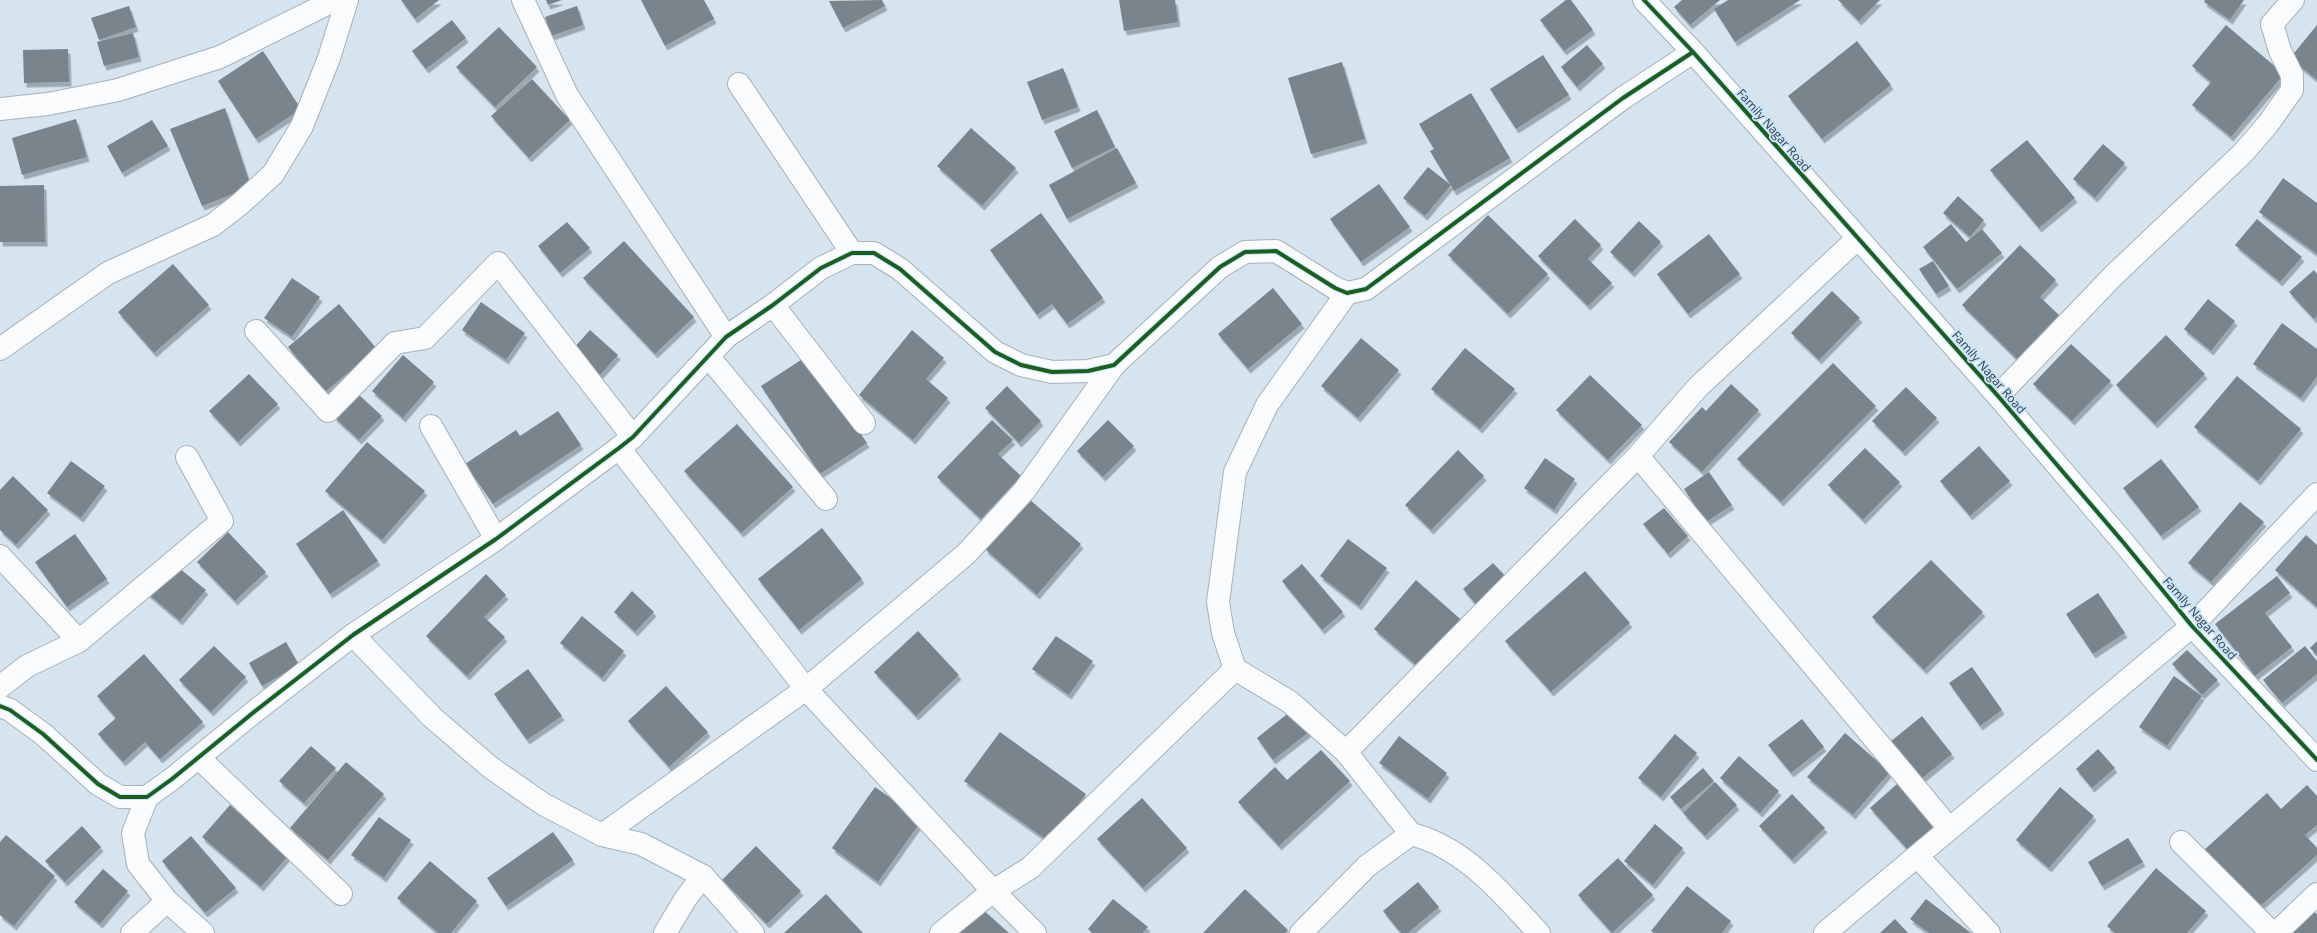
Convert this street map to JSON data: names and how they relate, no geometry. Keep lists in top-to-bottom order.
{
  "streets": {
    "street": ["Family Nagar Road"]
  }
}
